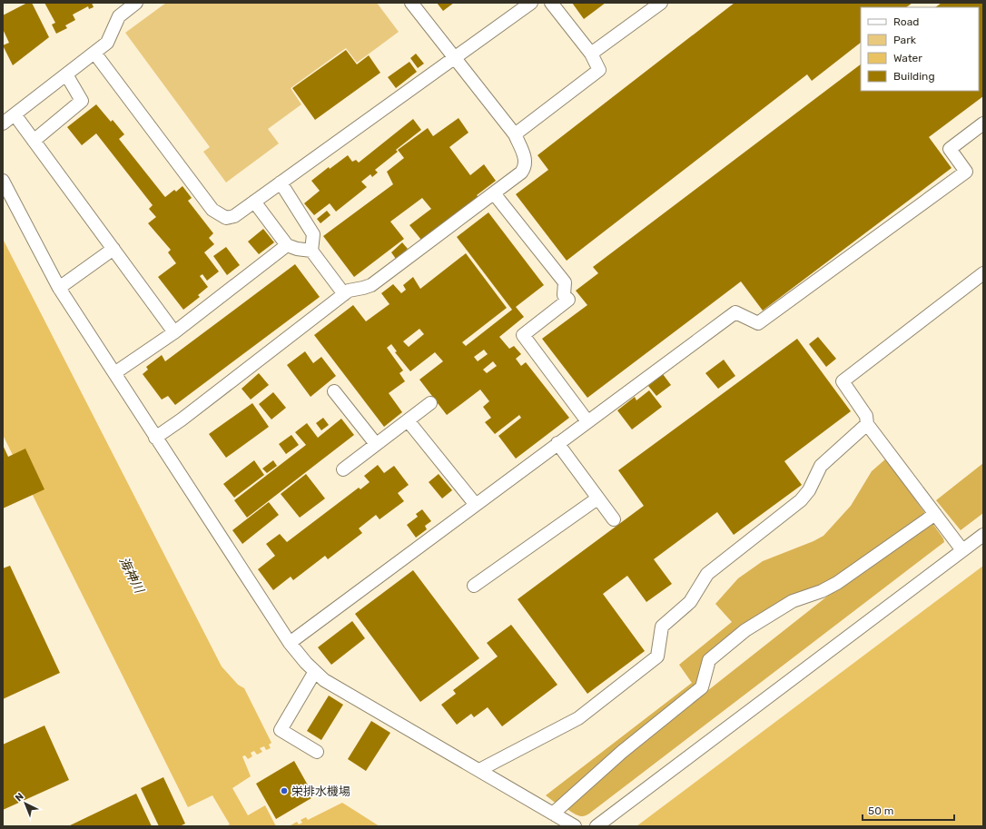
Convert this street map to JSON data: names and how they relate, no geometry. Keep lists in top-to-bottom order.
{
  "water": ["海神川"],
  "places": ["栄排水機場"],
  "legend": [
    "Road",
    "Park",
    "Water",
    "Building"
  ],
  "scale_bar": "50 m",
  "north": "top left"
}
